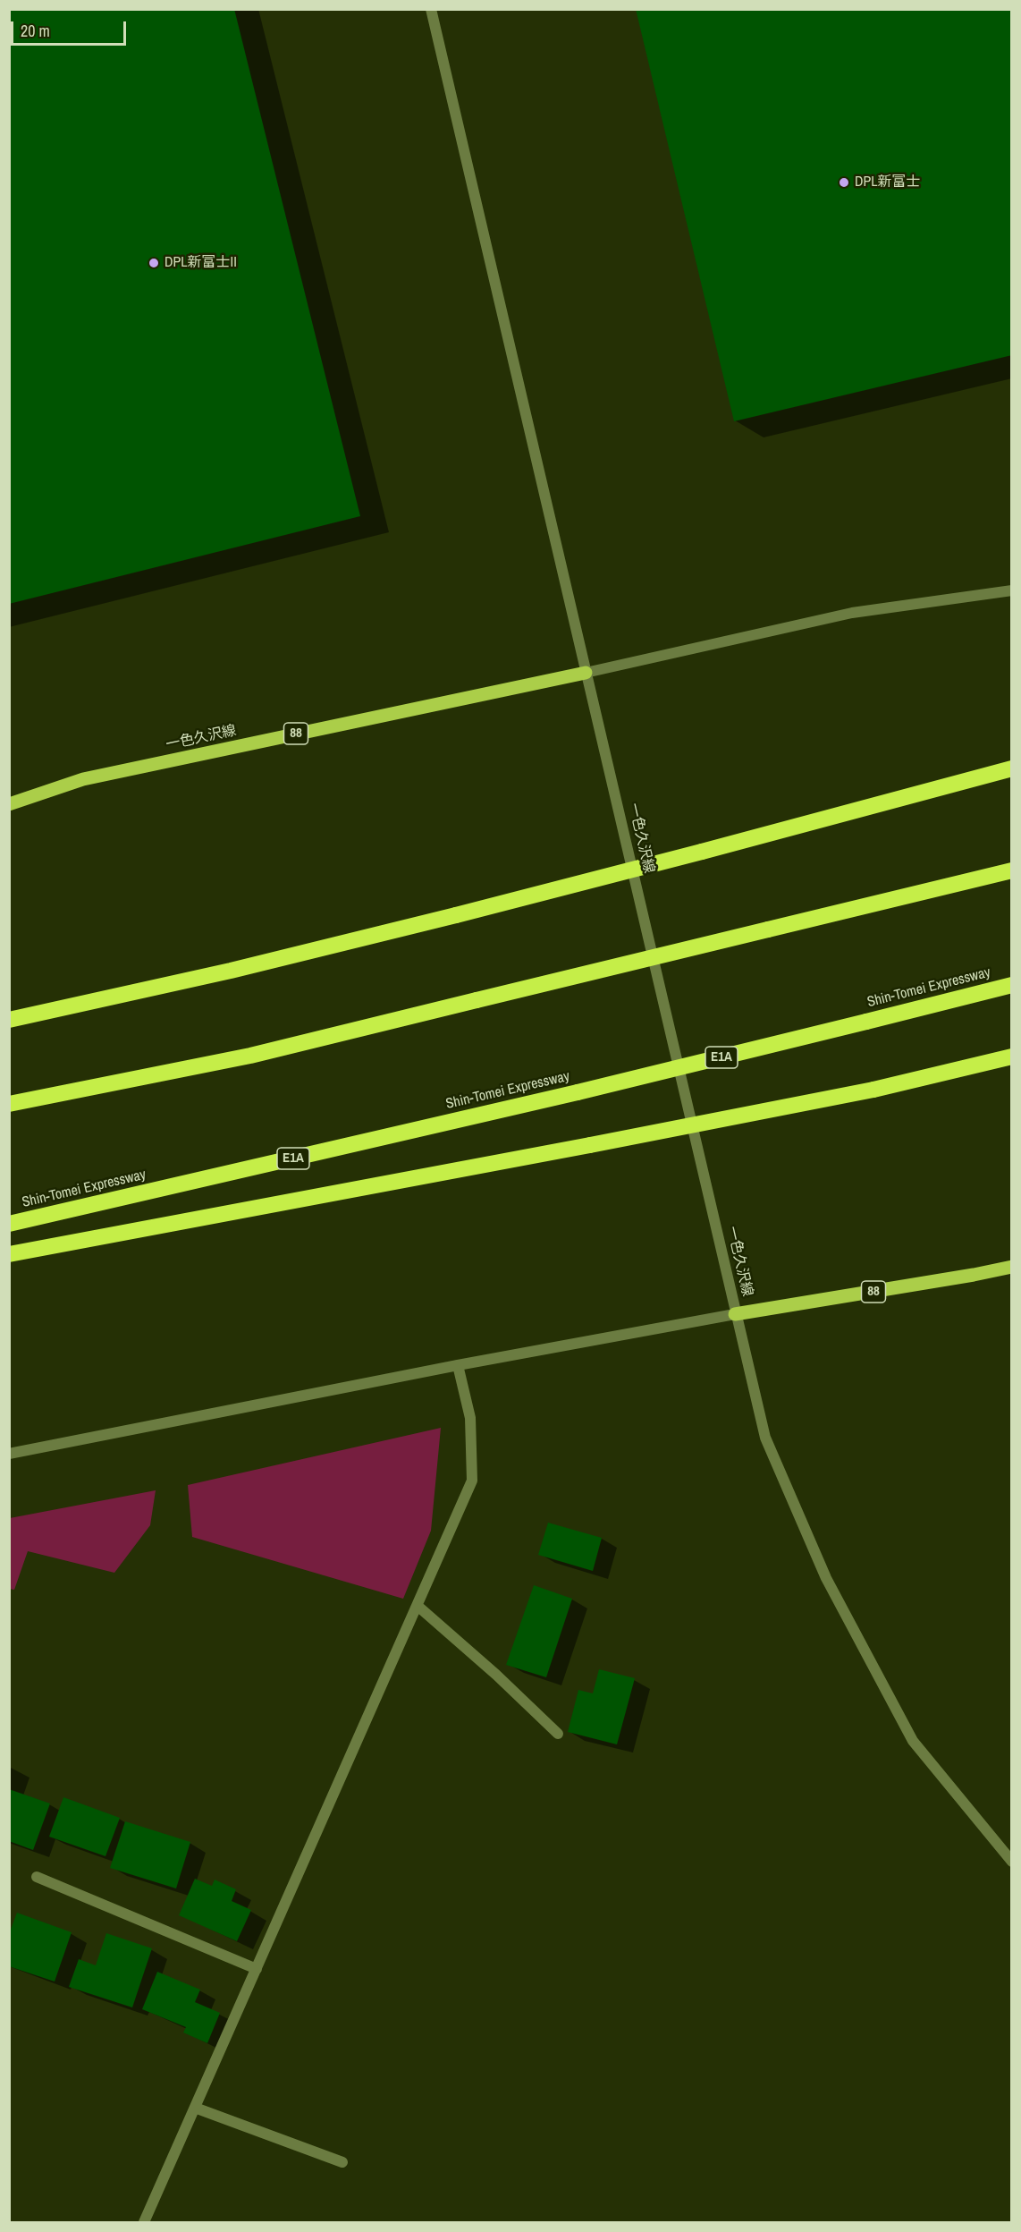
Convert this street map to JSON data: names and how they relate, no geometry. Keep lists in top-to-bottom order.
{
  "streets": {
    "highway": ["Shin-Tomei Expressway", "E1A"],
    "main road": ["88", "一色久沢線"]
  },
  "places": ["DPL新富士", "DPL新富士II"],
  "scale_bar": "20 m"
}
